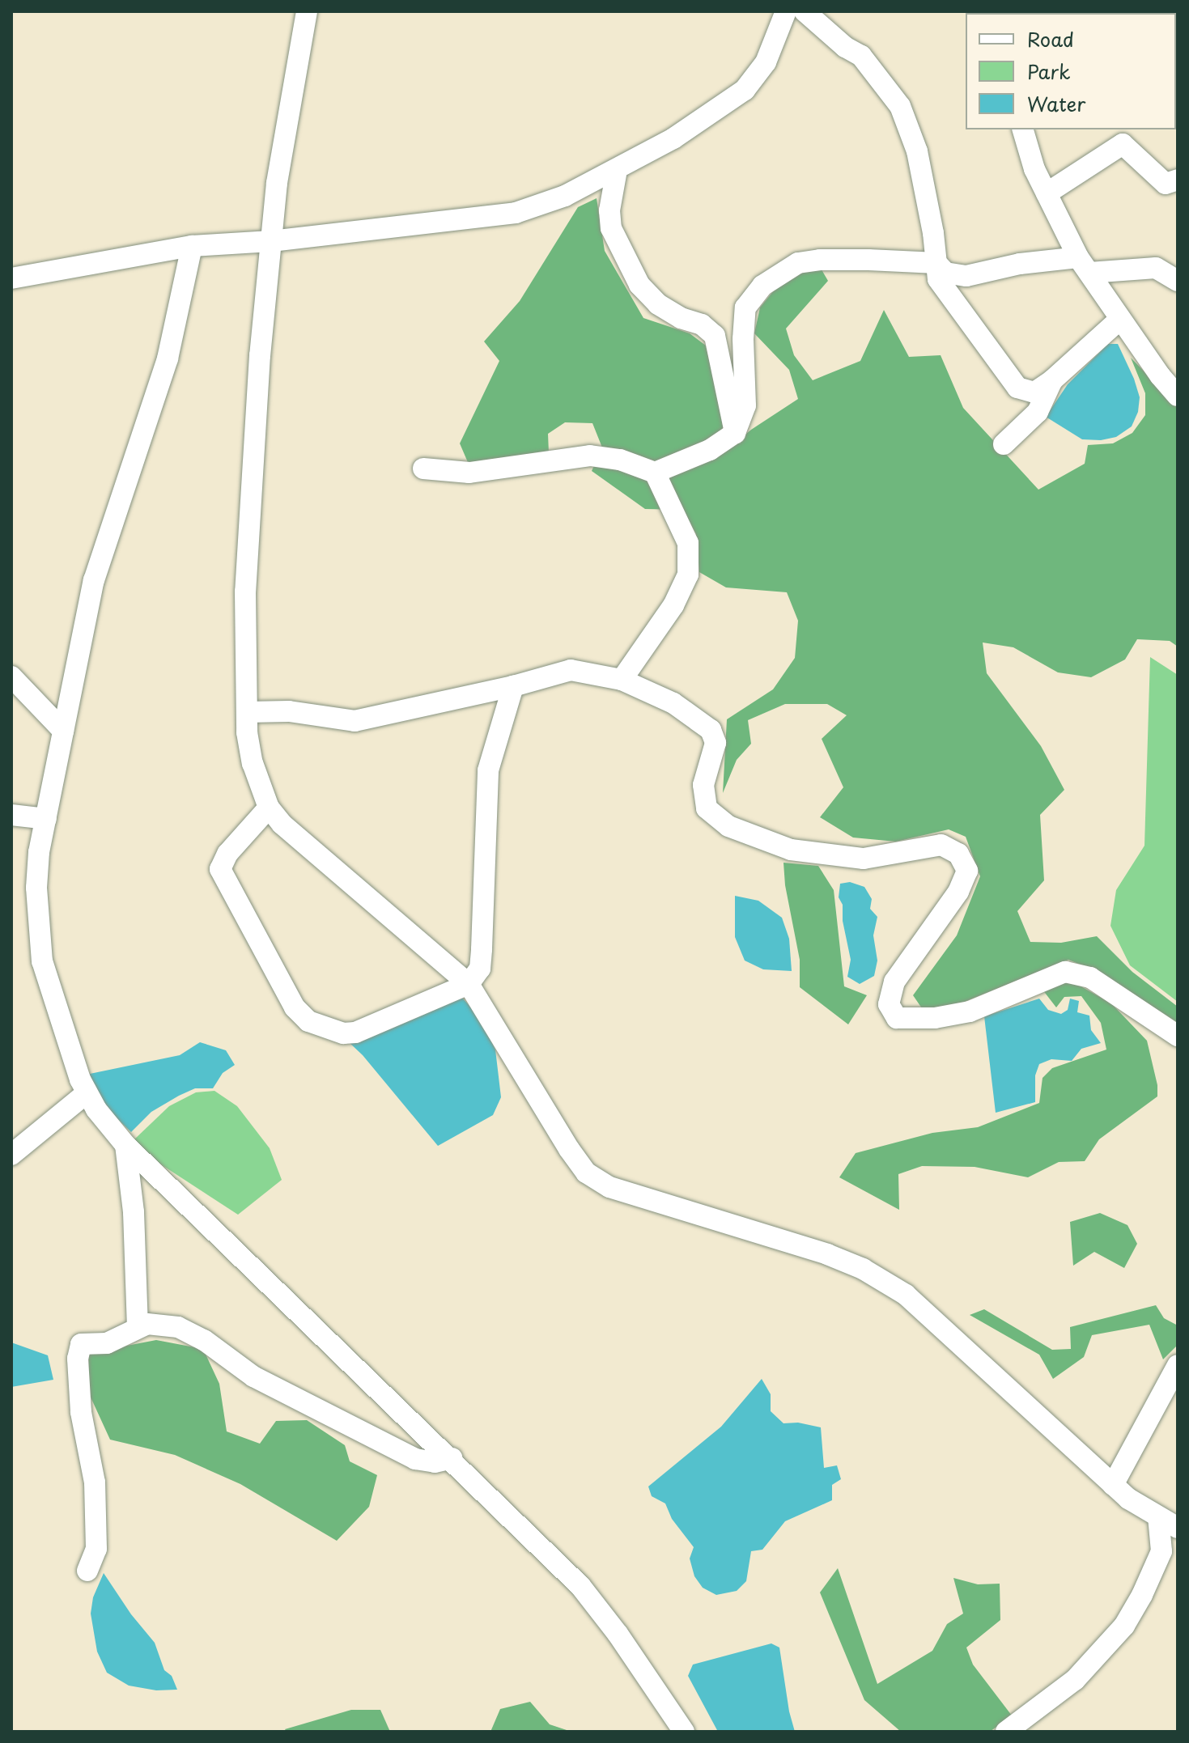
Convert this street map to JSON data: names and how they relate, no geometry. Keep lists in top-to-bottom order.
{
  "legend": ["Road", "Park", "Water"]
}
